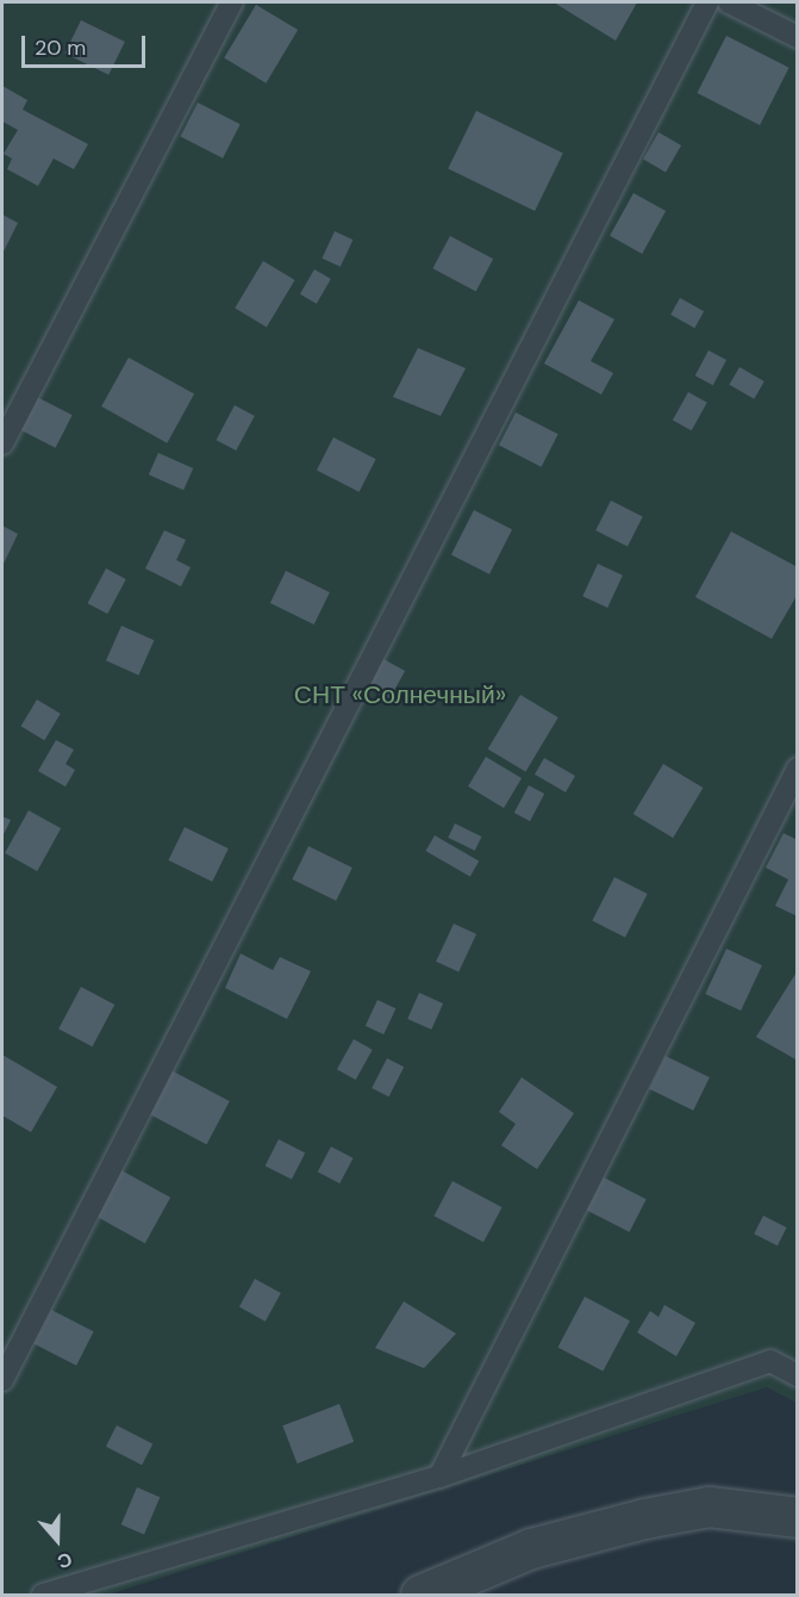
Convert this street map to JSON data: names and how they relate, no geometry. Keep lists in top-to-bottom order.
{
  "parks": ["СНТ «Солнечный»"],
  "scale_bar": "20 m",
  "north": "bottom"
}
